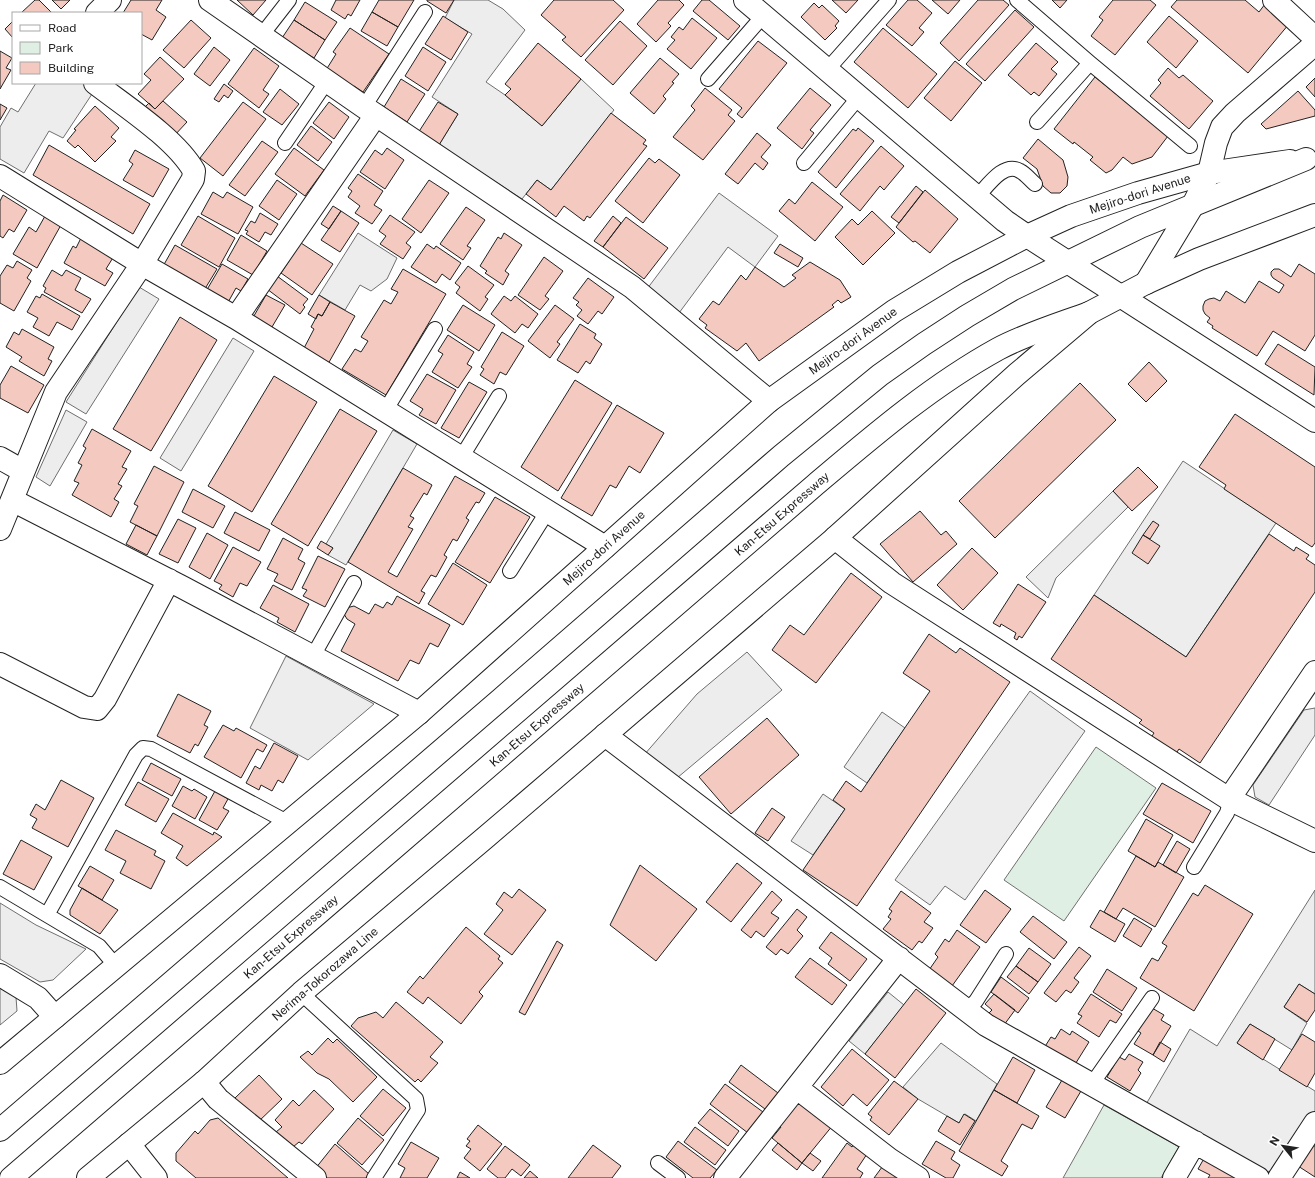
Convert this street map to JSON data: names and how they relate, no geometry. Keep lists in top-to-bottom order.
{
  "streets": {
    "main road": ["Mejiro-dori Avenue", "Kan-Etsu Expressway", "Nerima-Tokorozawa Line"]
  },
  "legend": ["Road", "Park", "Building"],
  "north": "top left"
}
